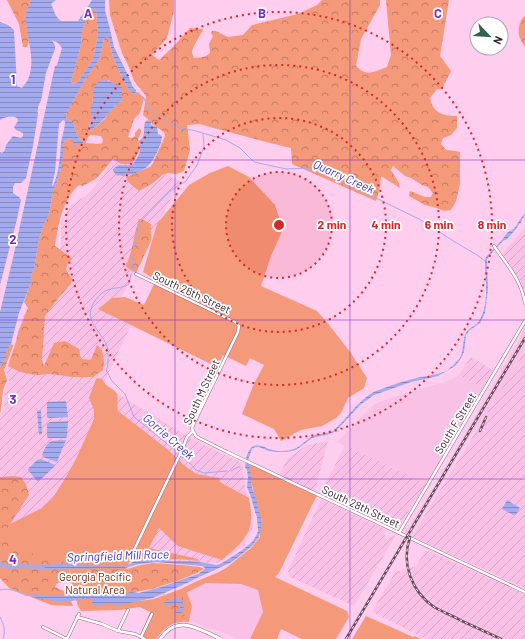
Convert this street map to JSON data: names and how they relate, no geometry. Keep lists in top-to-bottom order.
{
  "streets": {
    "street": [
      "South 26th Street",
      "South M Street",
      "South F Street",
      "South 28th Street"
    ]
  },
  "crossings": [
    ["South 26th Street", "South M Street"],
    ["South M Street", "South 28th Street"],
    ["South F Street", "South 28th Street"]
  ],
  "water": ["Quarry Creek", "Gorrie Creek", "Springfield Mill Race"],
  "parks": ["Georgia Pacific Natural Area"],
  "north": "bottom right",
  "grid": {
    "columns": ["A", "B", "C"],
    "rows": [
      "1",
      "2",
      "3",
      "4"
    ]
  },
  "rings": [
    "2 min",
    "4 min",
    "6 min",
    "8 min"
  ]
}
